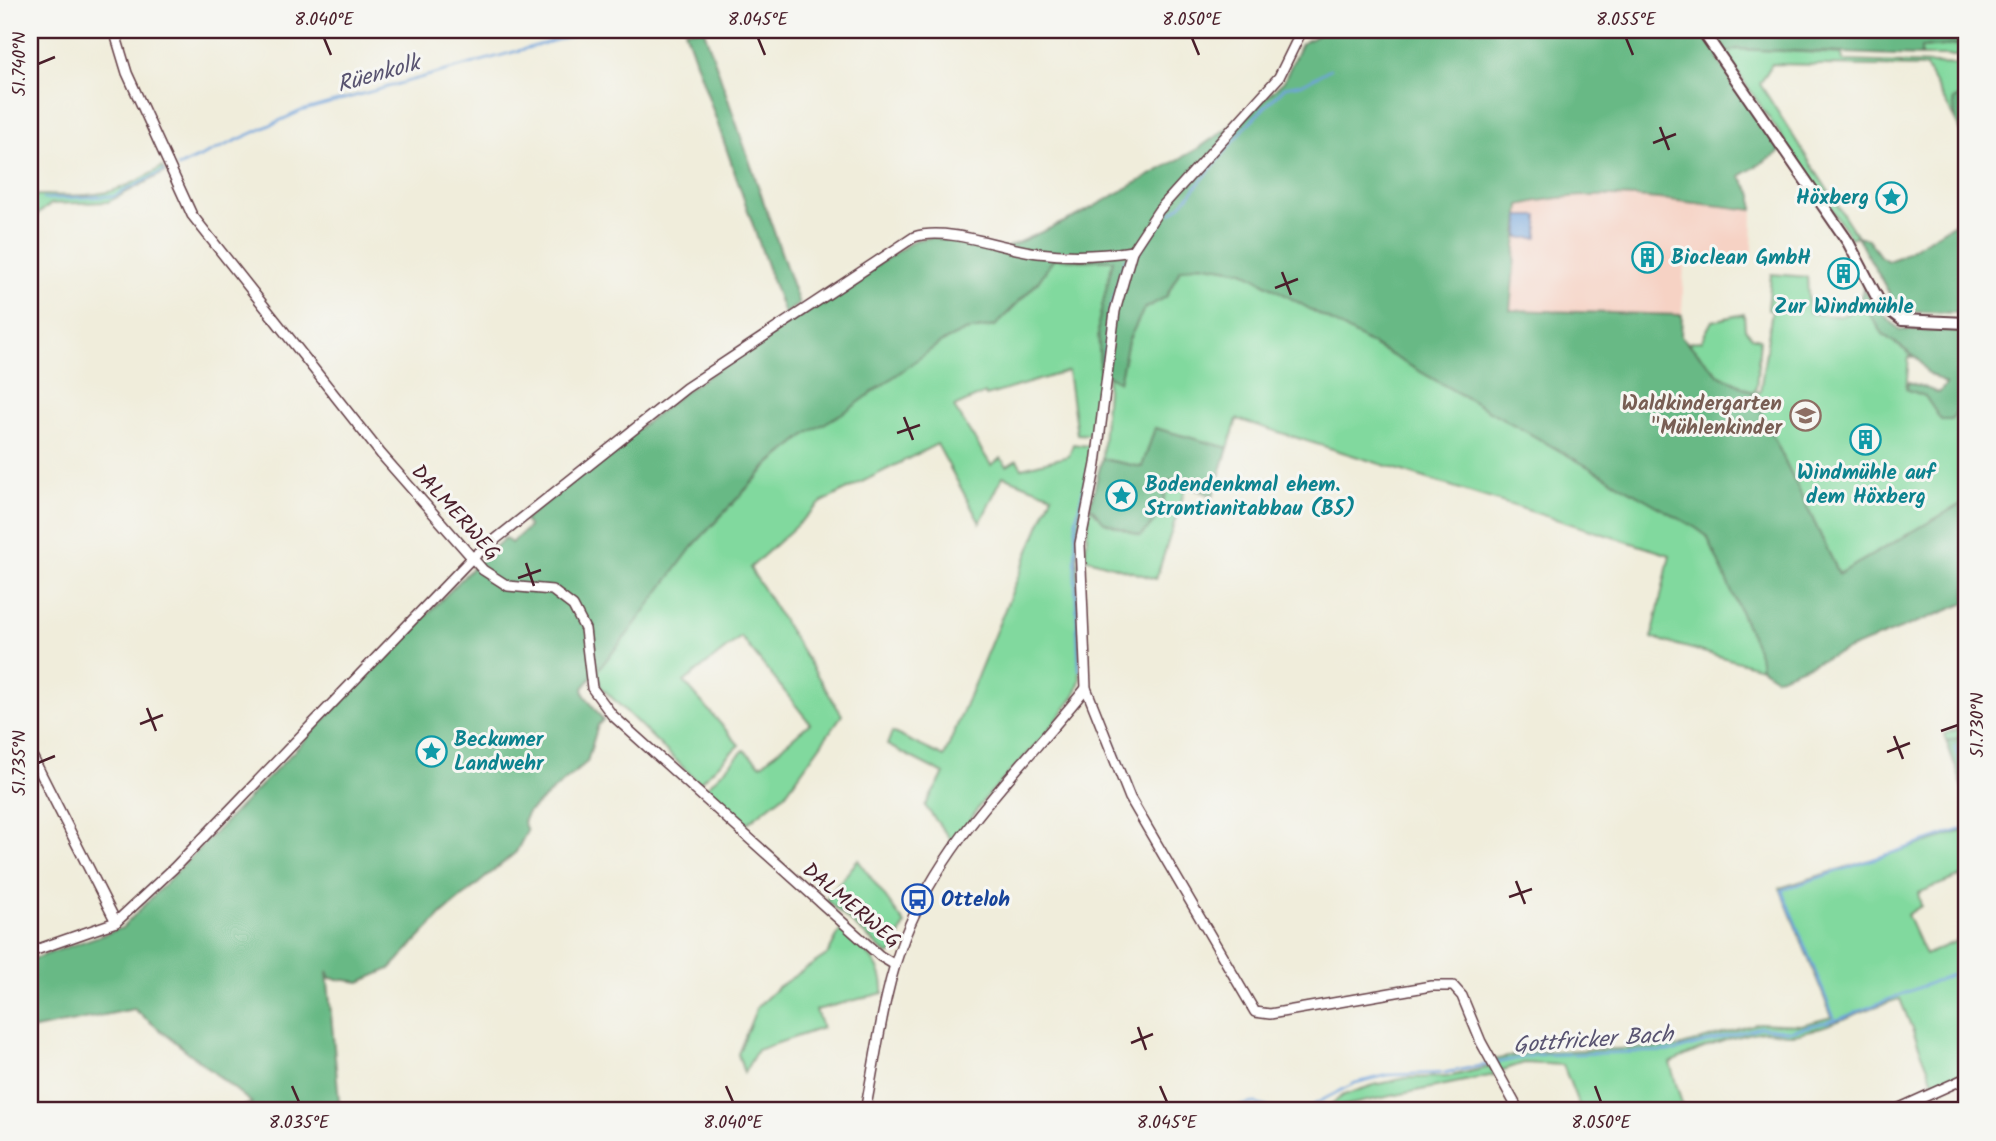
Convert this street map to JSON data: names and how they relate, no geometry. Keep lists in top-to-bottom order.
{
  "streets": {
    "street": ["DALMERWEG"]
  },
  "water": ["Rüenkolk", "Gottfricker Bach"],
  "places": {
    "place": ["Höxberg", "Bodendenkmal ehem. Strontianitabbau (B5)", "Beckumer Landwehr"],
    "building": ["Bioclean GmbH", "Zur Windmühle", "Windmühle auf dem Höxberg"],
    "school or university": ["Waldkindergarten \"Mühlenkinder"],
    "bus stop": ["Otteloh"]
  },
  "coordinates": [
    "8.040°E",
    "8.045°E",
    "8.050°E",
    "8.055°E",
    "51.740°N",
    "51.730°N",
    "51.735°N",
    "8.035°E"
  ]
}
